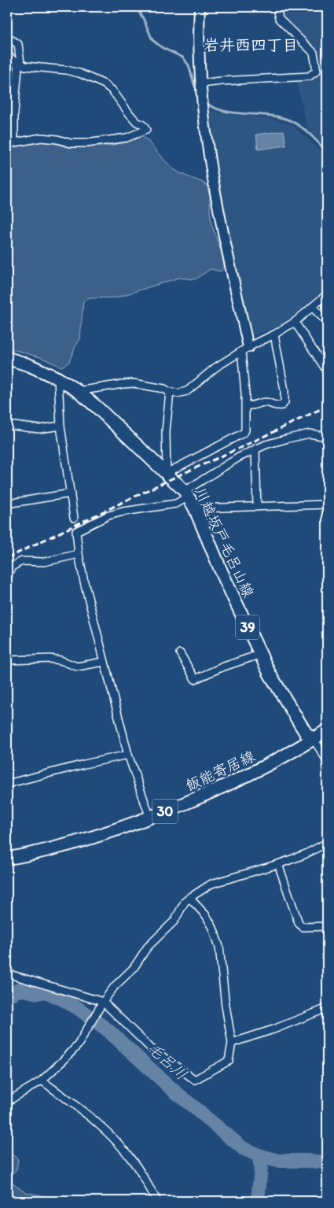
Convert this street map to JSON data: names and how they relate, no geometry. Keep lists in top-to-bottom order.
{
  "streets": {
    "main road": [
      "川越坂戸毛呂山線",
      "39",
      "飯能寄居線",
      "30"
    ]
  },
  "crossings": [
    ["川越坂戸毛呂山線", "飯能寄居線"]
  ],
  "districts": ["岩井西四丁目"],
  "water": ["毛呂川"]
}
